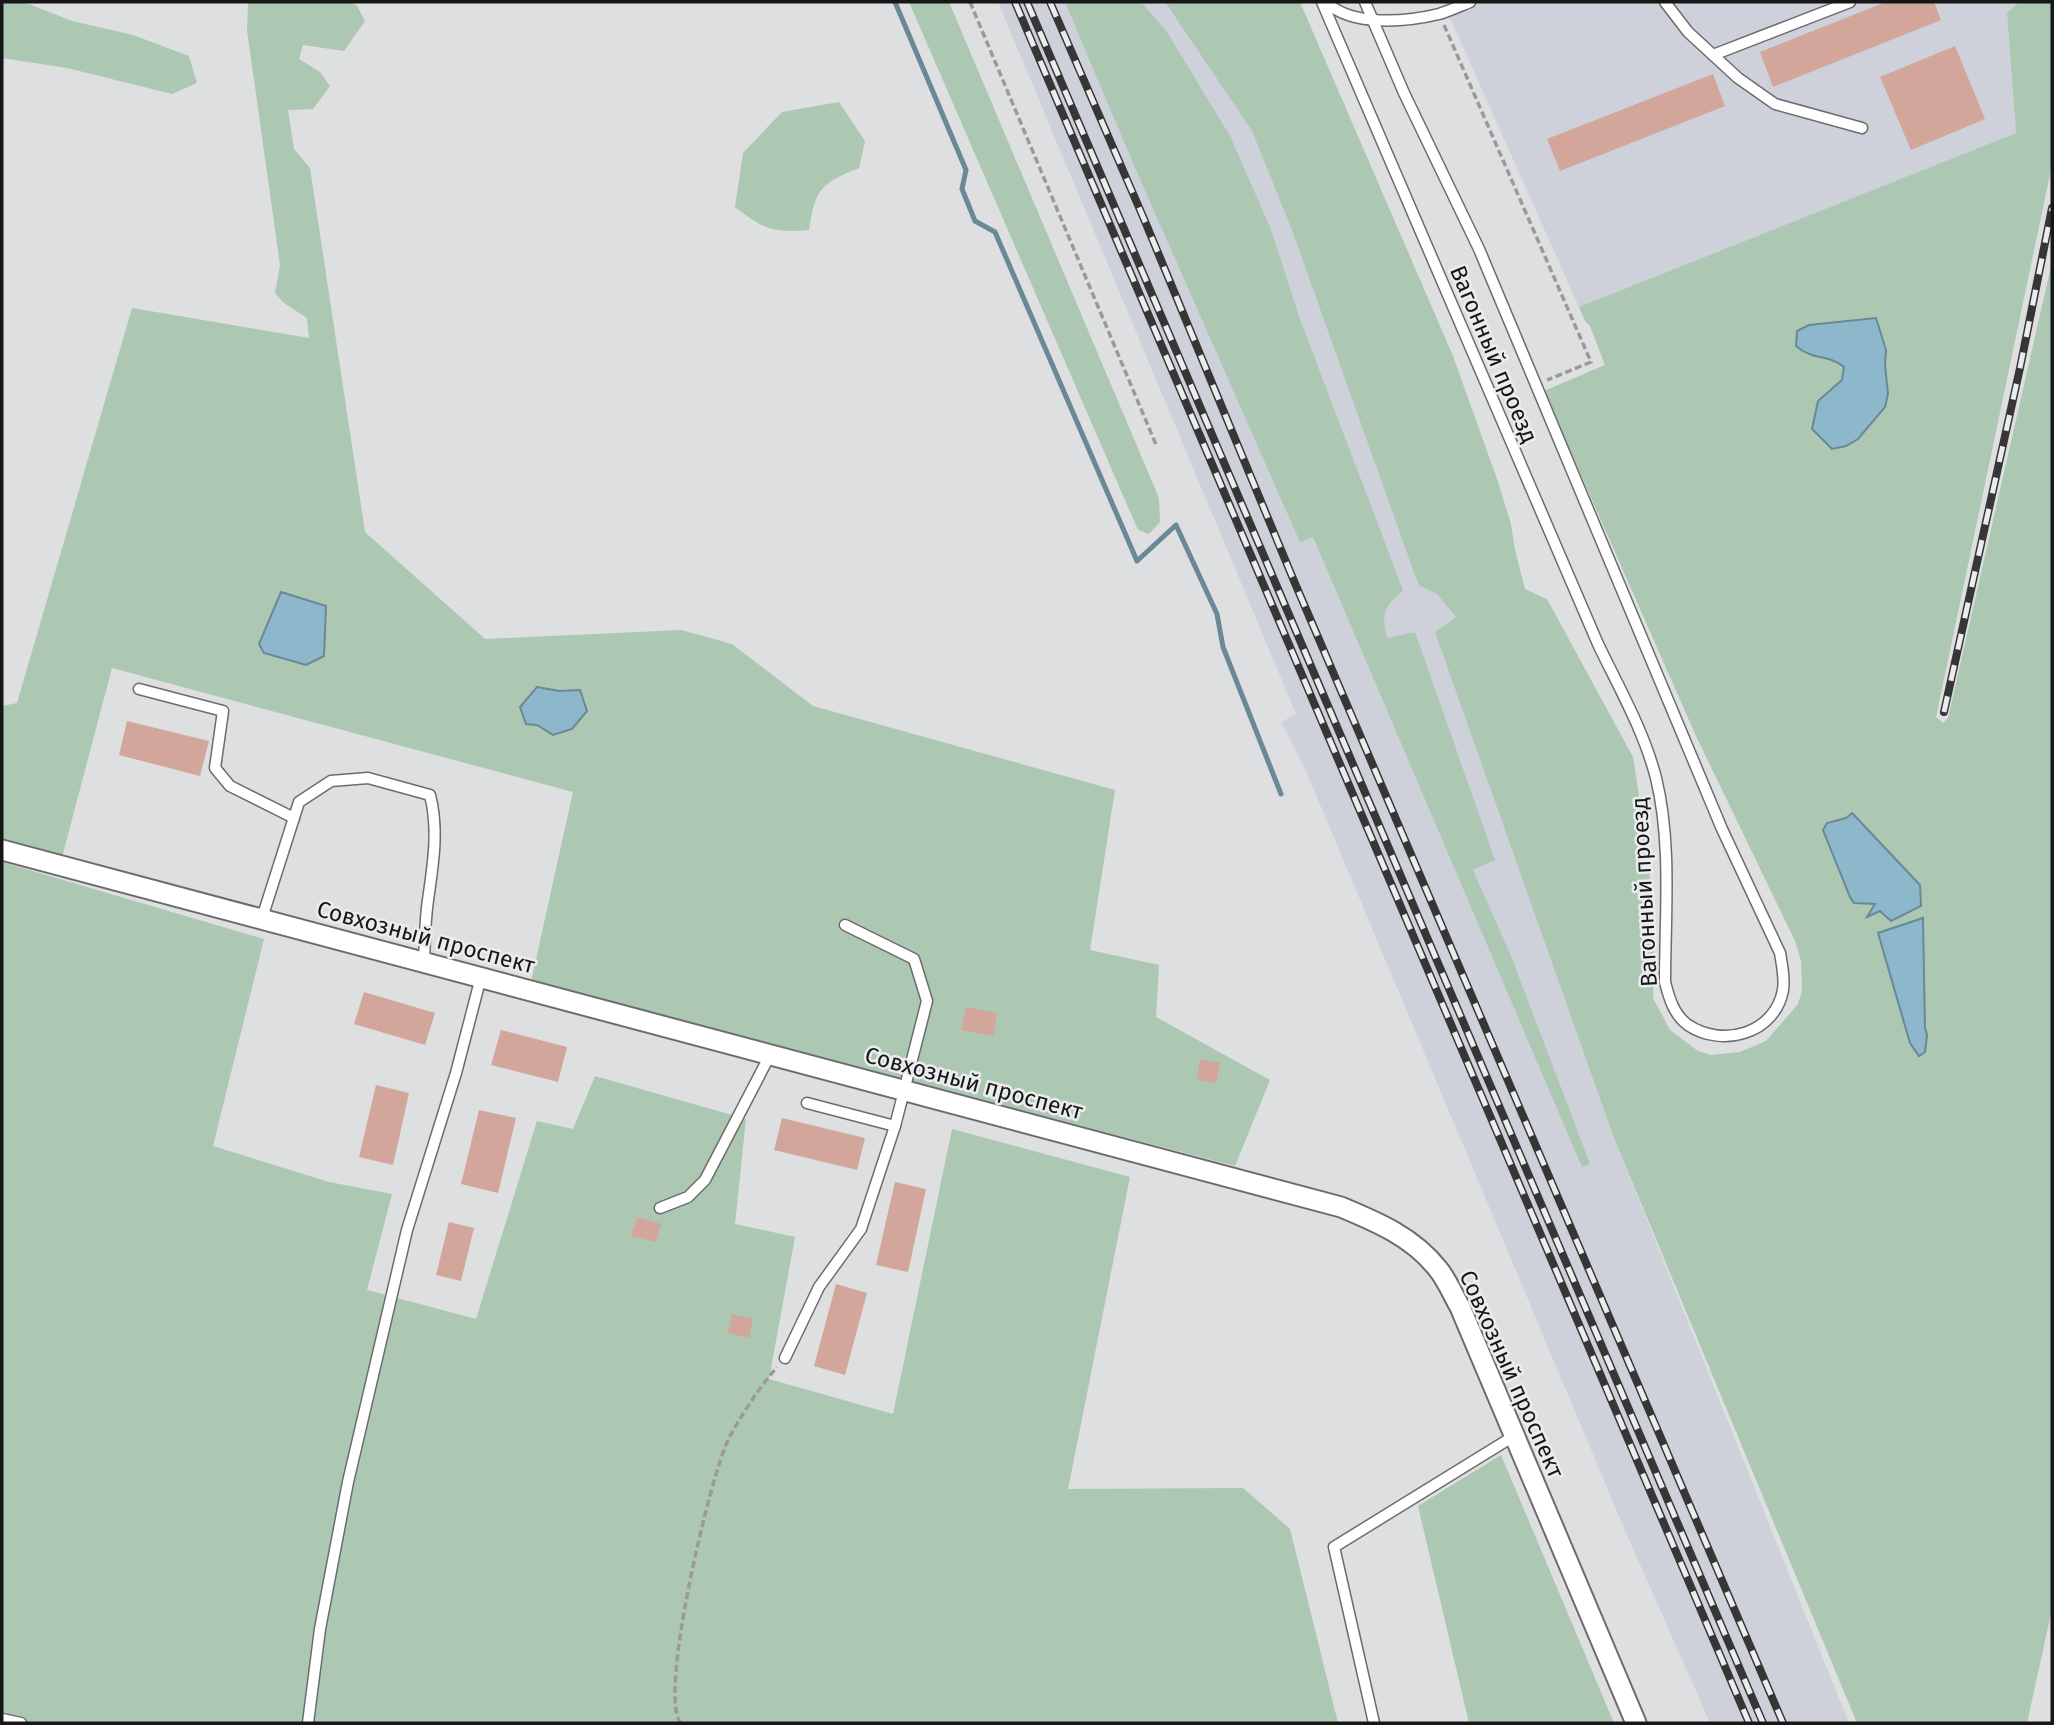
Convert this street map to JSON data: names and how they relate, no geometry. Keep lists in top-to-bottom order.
{
  "streets": {
    "street": ["Совхозный проспект"],
    "lane": ["Вагонный проезд"]
  }
}
